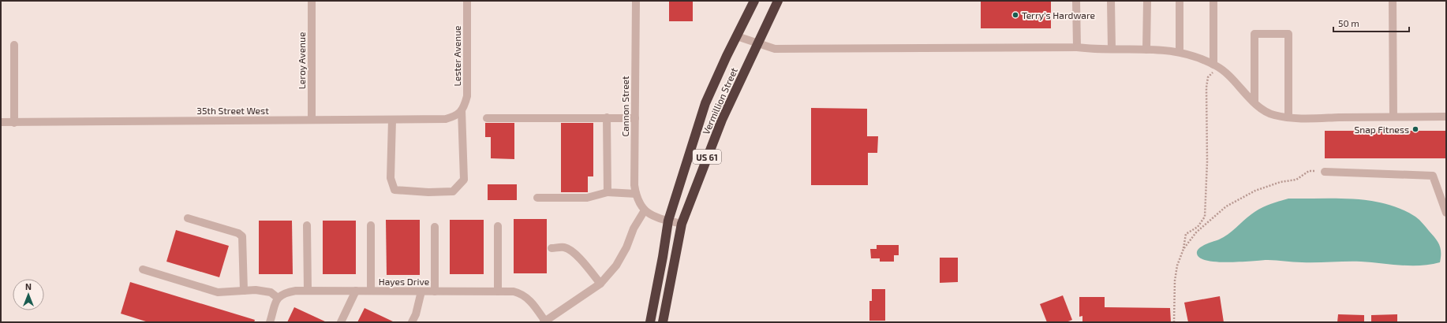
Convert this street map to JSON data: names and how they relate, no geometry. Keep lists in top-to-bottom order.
{
  "streets": {
    "highway": ["Vermillion Street", "US 61"],
    "street": [
      "Lester Avenue",
      "Leroy Avenue",
      "Cannon Street",
      "35th Street West",
      "Hayes Drive"
    ]
  },
  "crossings": [
    ["Lester Avenue", "35th Street West"],
    ["Leroy Avenue", "35th Street West"],
    ["Vermillion Street", "Cannon Street"]
  ],
  "places": ["Terry's Hardware", "Snap Fitness"],
  "scale_bar": "50 m",
  "north": "top"
}
